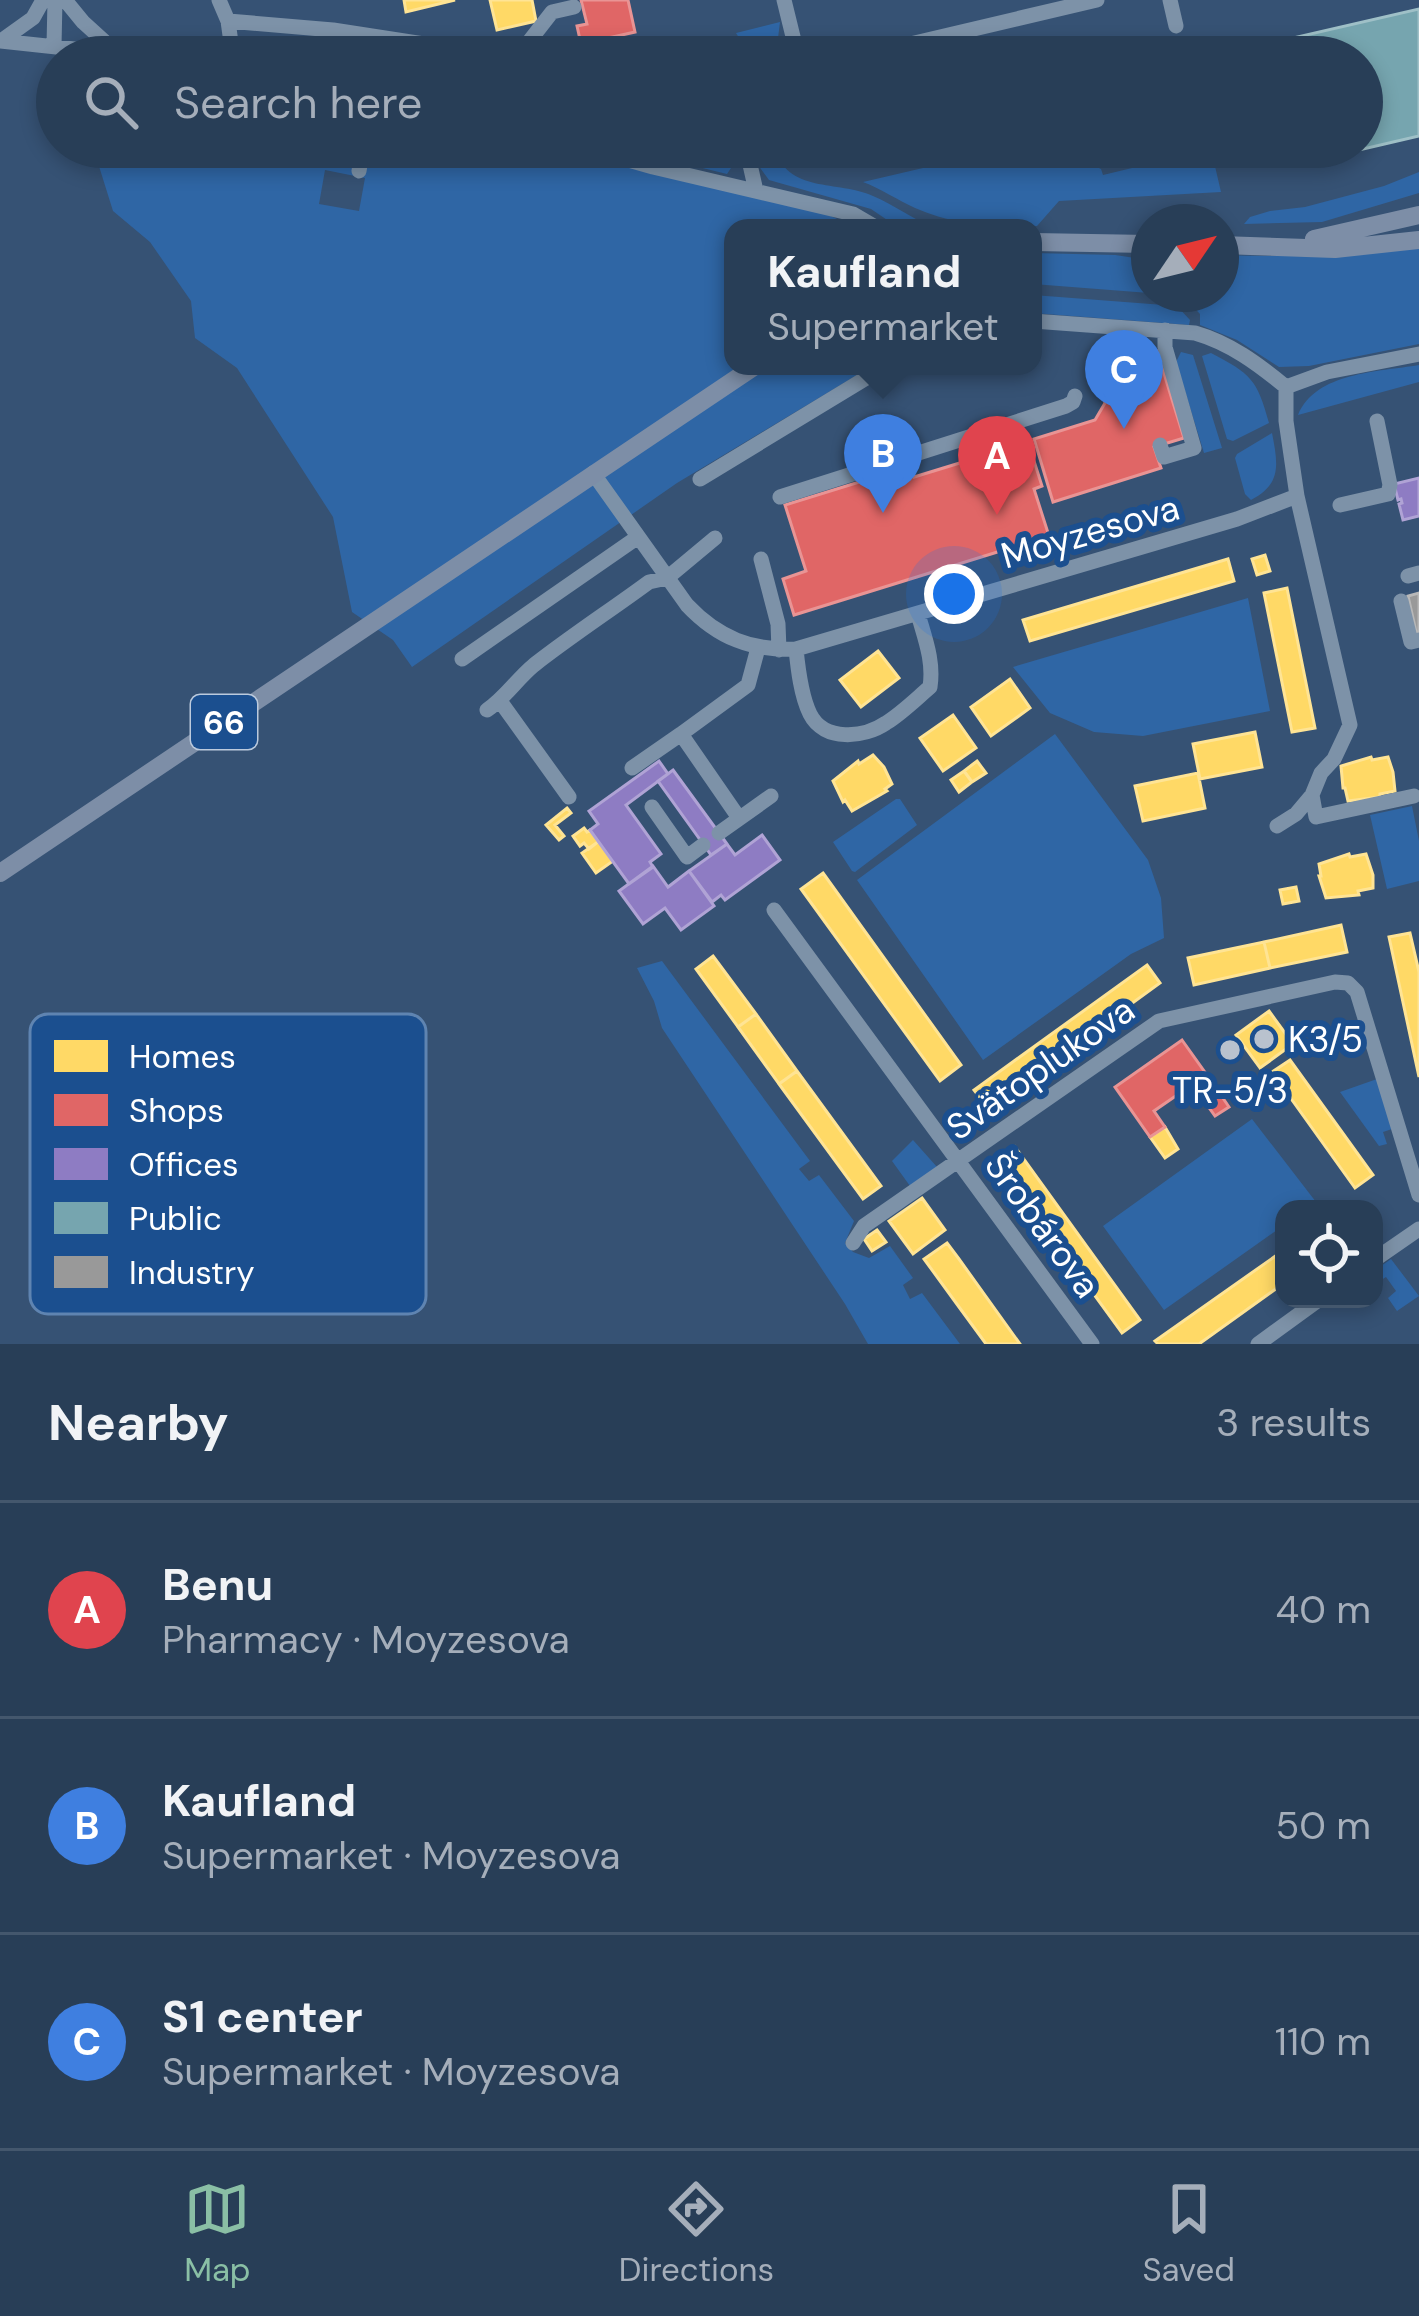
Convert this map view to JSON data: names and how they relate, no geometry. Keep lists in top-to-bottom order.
{
  "streets": {
    "main road": ["66"],
    "street": ["Moyzesova", "Svätoplukova", "Šrobárova"]
  },
  "crossings": [
    ["Moyzesova", "66"],
    ["Svätoplukova", "Šrobárova"]
  ],
  "places": ["K3/5", "TR-5/3"],
  "legend": [
    "Homes",
    "Shops",
    "Offices",
    "Public",
    "Industry"
  ],
  "north": "top right",
  "page": {
    "search": "Search here",
    "popup": ["Kaufland", "Supermarket"],
    "pins": ["C", "B", "A"],
    "heading": ["Nearby", "3 results"],
    "list": [
      {
        "mark": "A",
        "name": "Benu",
        "note": "Pharmacy · Moyzesova",
        "value": "40 m"
      },
      {
        "mark": "B",
        "name": "Kaufland",
        "note": "Supermarket · Moyzesova",
        "value": "50 m"
      },
      {
        "mark": "C",
        "name": "S1 center",
        "note": "Supermarket · Moyzesova",
        "value": "110 m"
      }
    ],
    "nav": ["Map", "Directions", "Saved"]
  }
}
